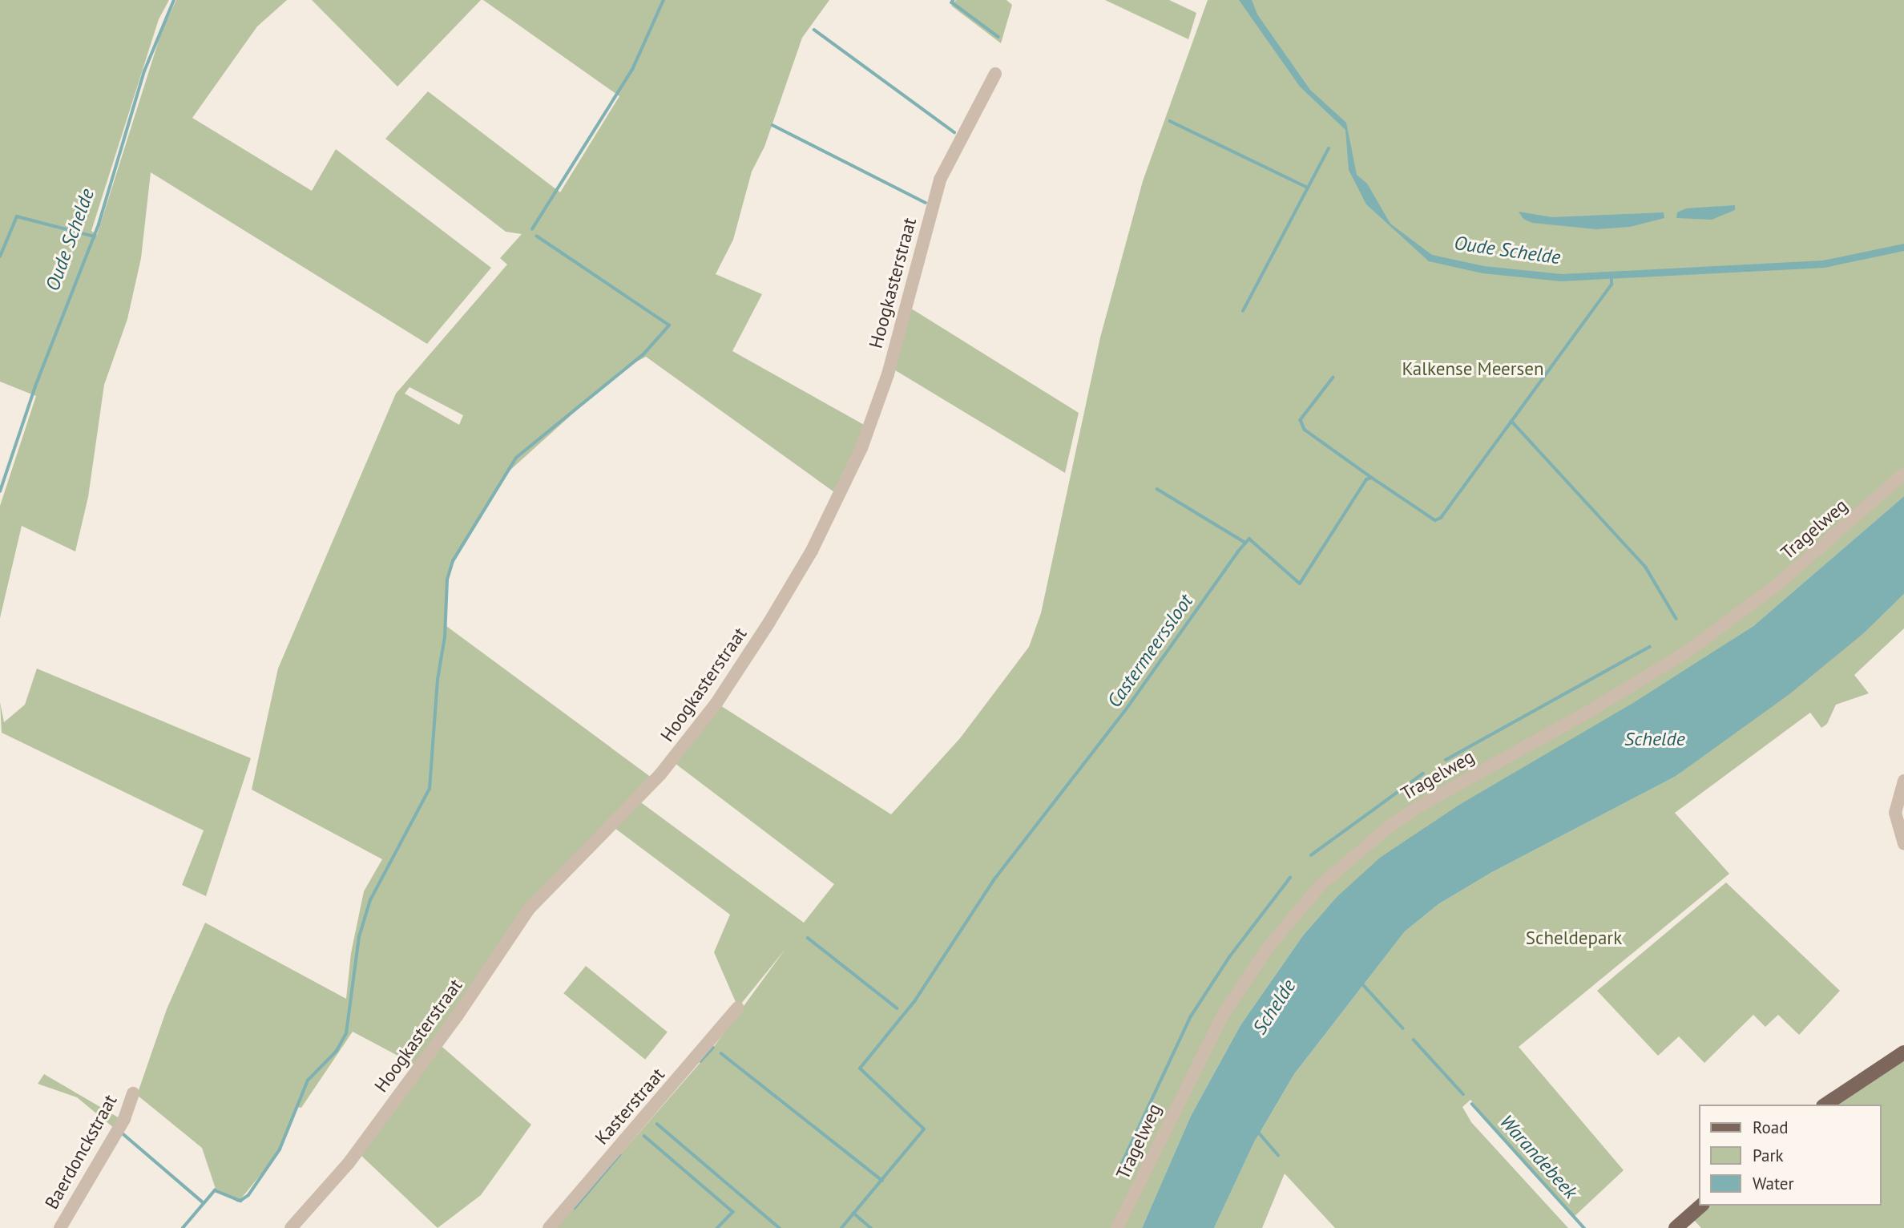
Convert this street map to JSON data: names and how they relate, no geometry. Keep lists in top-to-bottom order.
{
  "streets": {
    "street": [
      "Hoogkasterstraat",
      "Tragelweg",
      "Kasterstraat",
      "Baerdonckstraat"
    ]
  },
  "water": [
    "Oude Schelde",
    "Castermeerssloot",
    "Schelde",
    "Warandebeek"
  ],
  "parks": ["Kalkense Meersen", "Scheldepark"],
  "legend": ["Road", "Park", "Water"]
}
